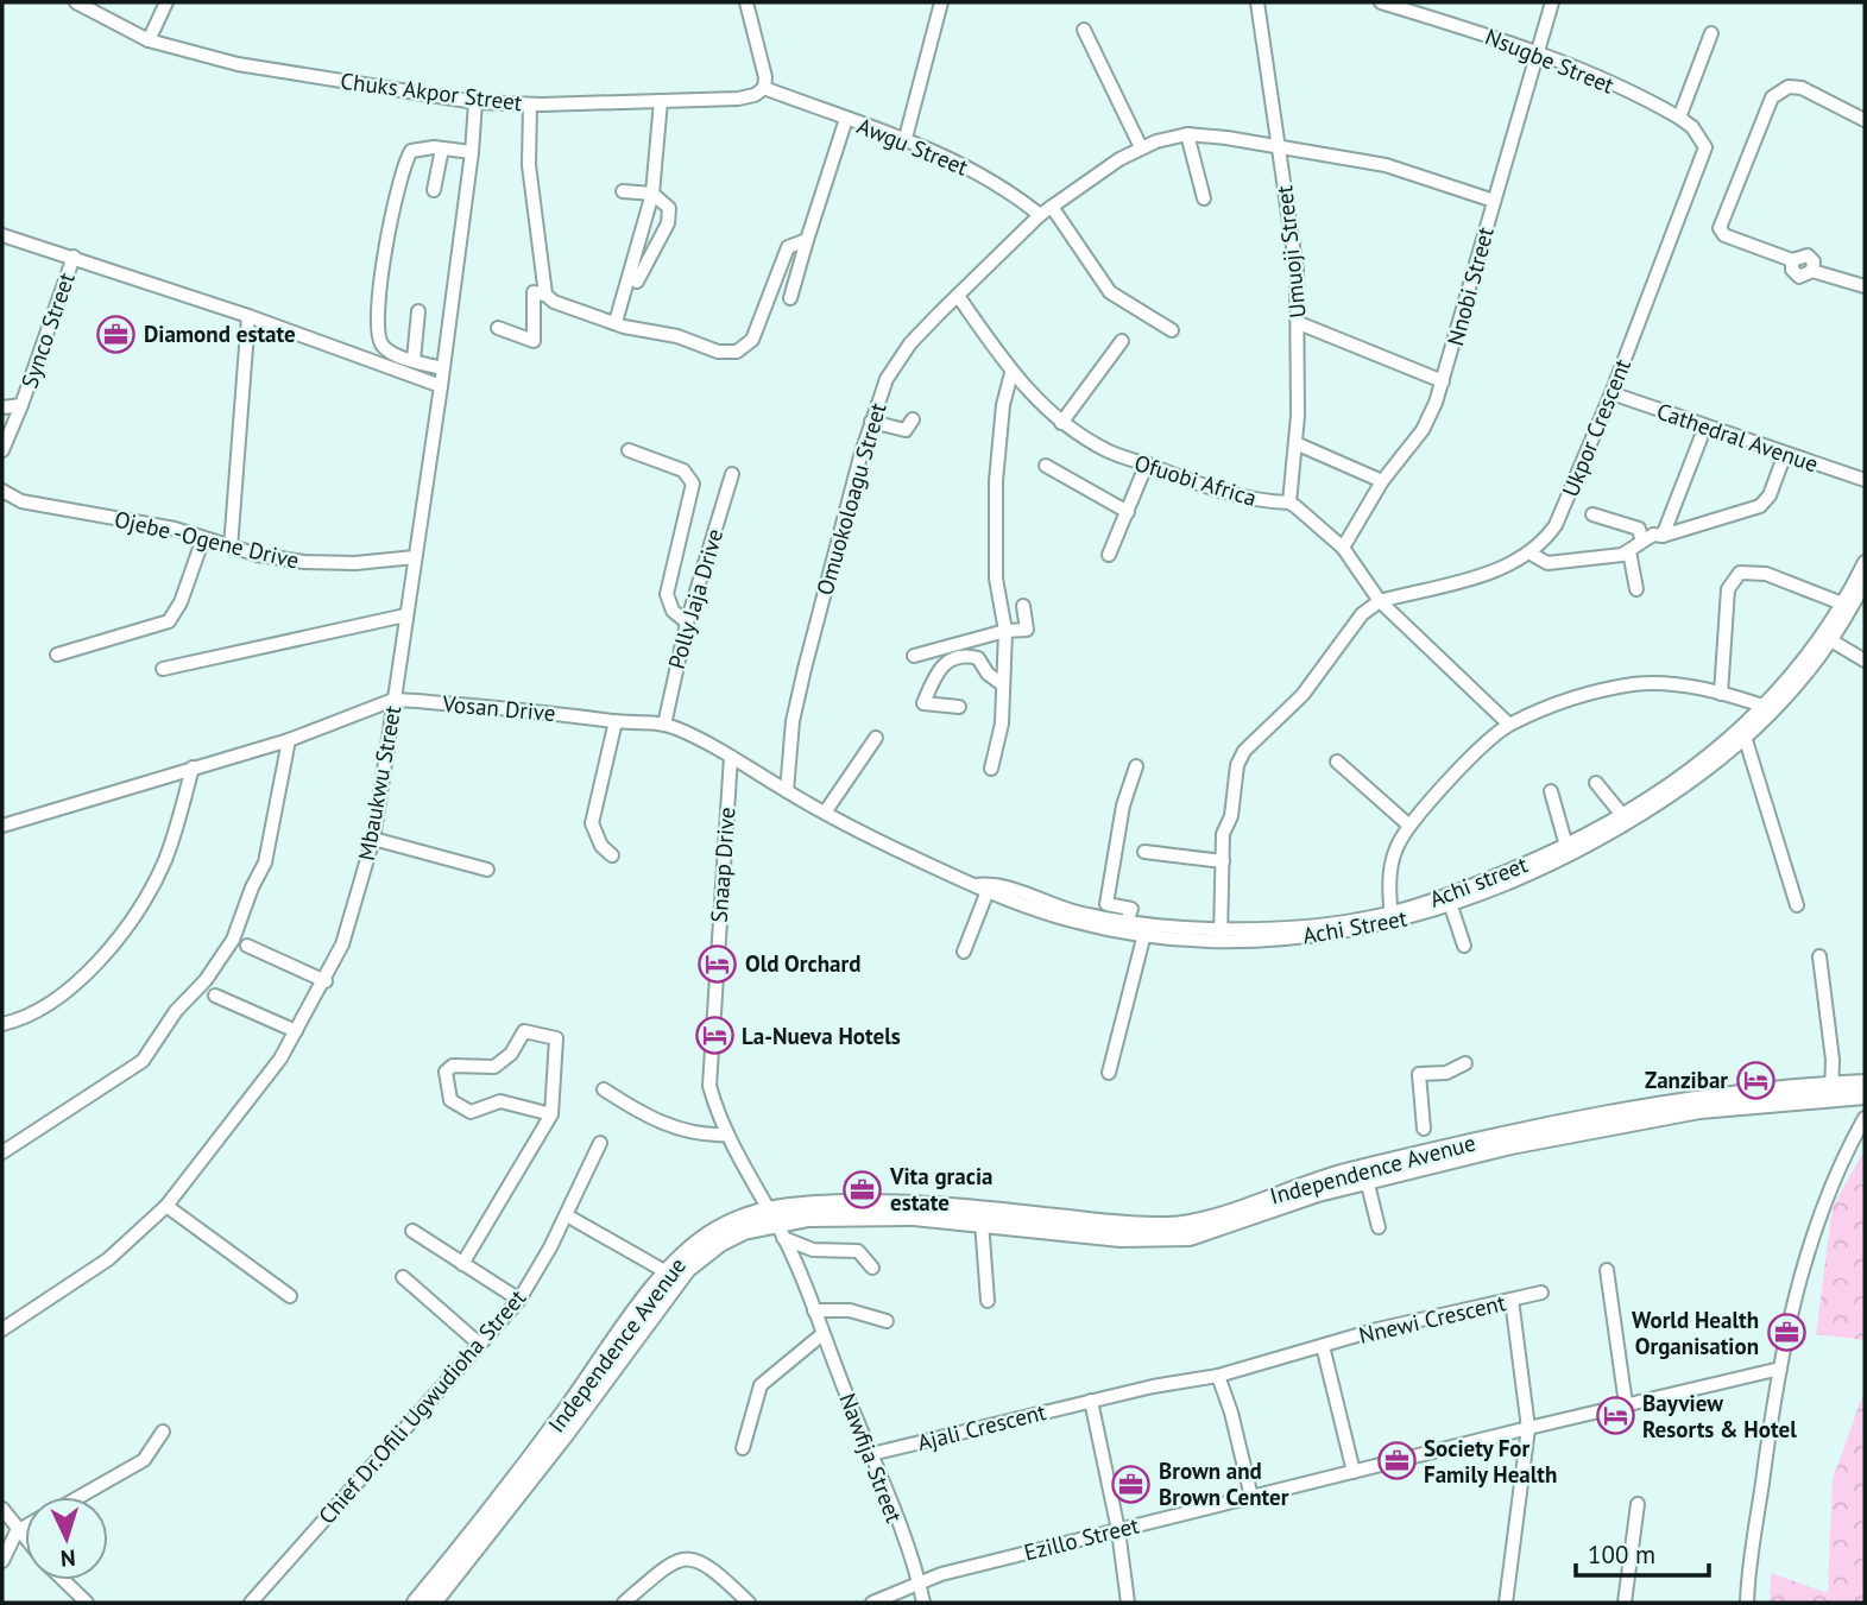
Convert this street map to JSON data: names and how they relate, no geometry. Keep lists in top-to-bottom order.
{
  "streets": {
    "main road": ["Independence Avenue"],
    "street": [
      "Nsugbe Street",
      "Chuks Akpor Street",
      "Awgu Street",
      "Umuoji Street",
      "Nnobi Street",
      "Synco Street",
      "Ukpor Crescent",
      "Cathedral Avenue",
      "Ofuobi Africa",
      "Omuokoloagu Street",
      "Ojebe -Ogene Drive",
      "Polly Jaja Drive",
      "Vosan Drive",
      "Mbaukwu Street",
      "Snaap Drive",
      "Achi street",
      "Achi Street",
      "Nnewi Crescent",
      "Chief Dr.Ofili Ugwudioha Street",
      "Ajali Crescent",
      "Nawfija Street",
      "Ezillo Street"
    ]
  },
  "crossings": [
    ["Nsugbe Street", "Nnobi Street"],
    ["Nsugbe Street", "Ukpor Crescent"],
    ["Chuks Akpor Street", "Awgu Street"],
    ["Chuks Akpor Street", "Mbaukwu Street"],
    ["Awgu Street", "Omuokoloagu Street"],
    ["Umuoji Street", "Ofuobi Africa"],
    ["Nnobi Street", "Ofuobi Africa"],
    ["Ukpor Crescent", "Cathedral Avenue"],
    ["Ukpor Crescent", "Ofuobi Africa"],
    ["Ofuobi Africa", "Omuokoloagu Street"],
    ["Omuokoloagu Street", "Vosan Drive"],
    ["Ojebe -Ogene Drive", "Mbaukwu Street"],
    ["Polly Jaja Drive", "Vosan Drive"],
    ["Vosan Drive", "Mbaukwu Street"],
    ["Vosan Drive", "Snaap Drive"],
    ["Vosan Drive", "Achi street"],
    ["Snaap Drive", "Independence Avenue"],
    ["Snaap Drive", "Nawfija Street"],
    ["Achi street", "Achi Street"],
    ["Independence Avenue", "Nawfija Street"],
    ["Nnewi Crescent", "Ajali Crescent"],
    ["Ajali Crescent", "Nawfija Street"],
    ["Nawfija Street", "Ezillo Street"]
  ],
  "places": {
    "office": [
      "Diamond estate",
      "Vita gracia estate",
      "World Health Organisation",
      "Society For Family Health",
      "Brown and Brown Center"
    ],
    "hotel": [
      "Old Orchard",
      "La-Nueva Hotels",
      "Zanzibar",
      "Bayview Resorts & Hotel"
    ]
  },
  "scale_bar": "100 m",
  "north": "bottom"
}
